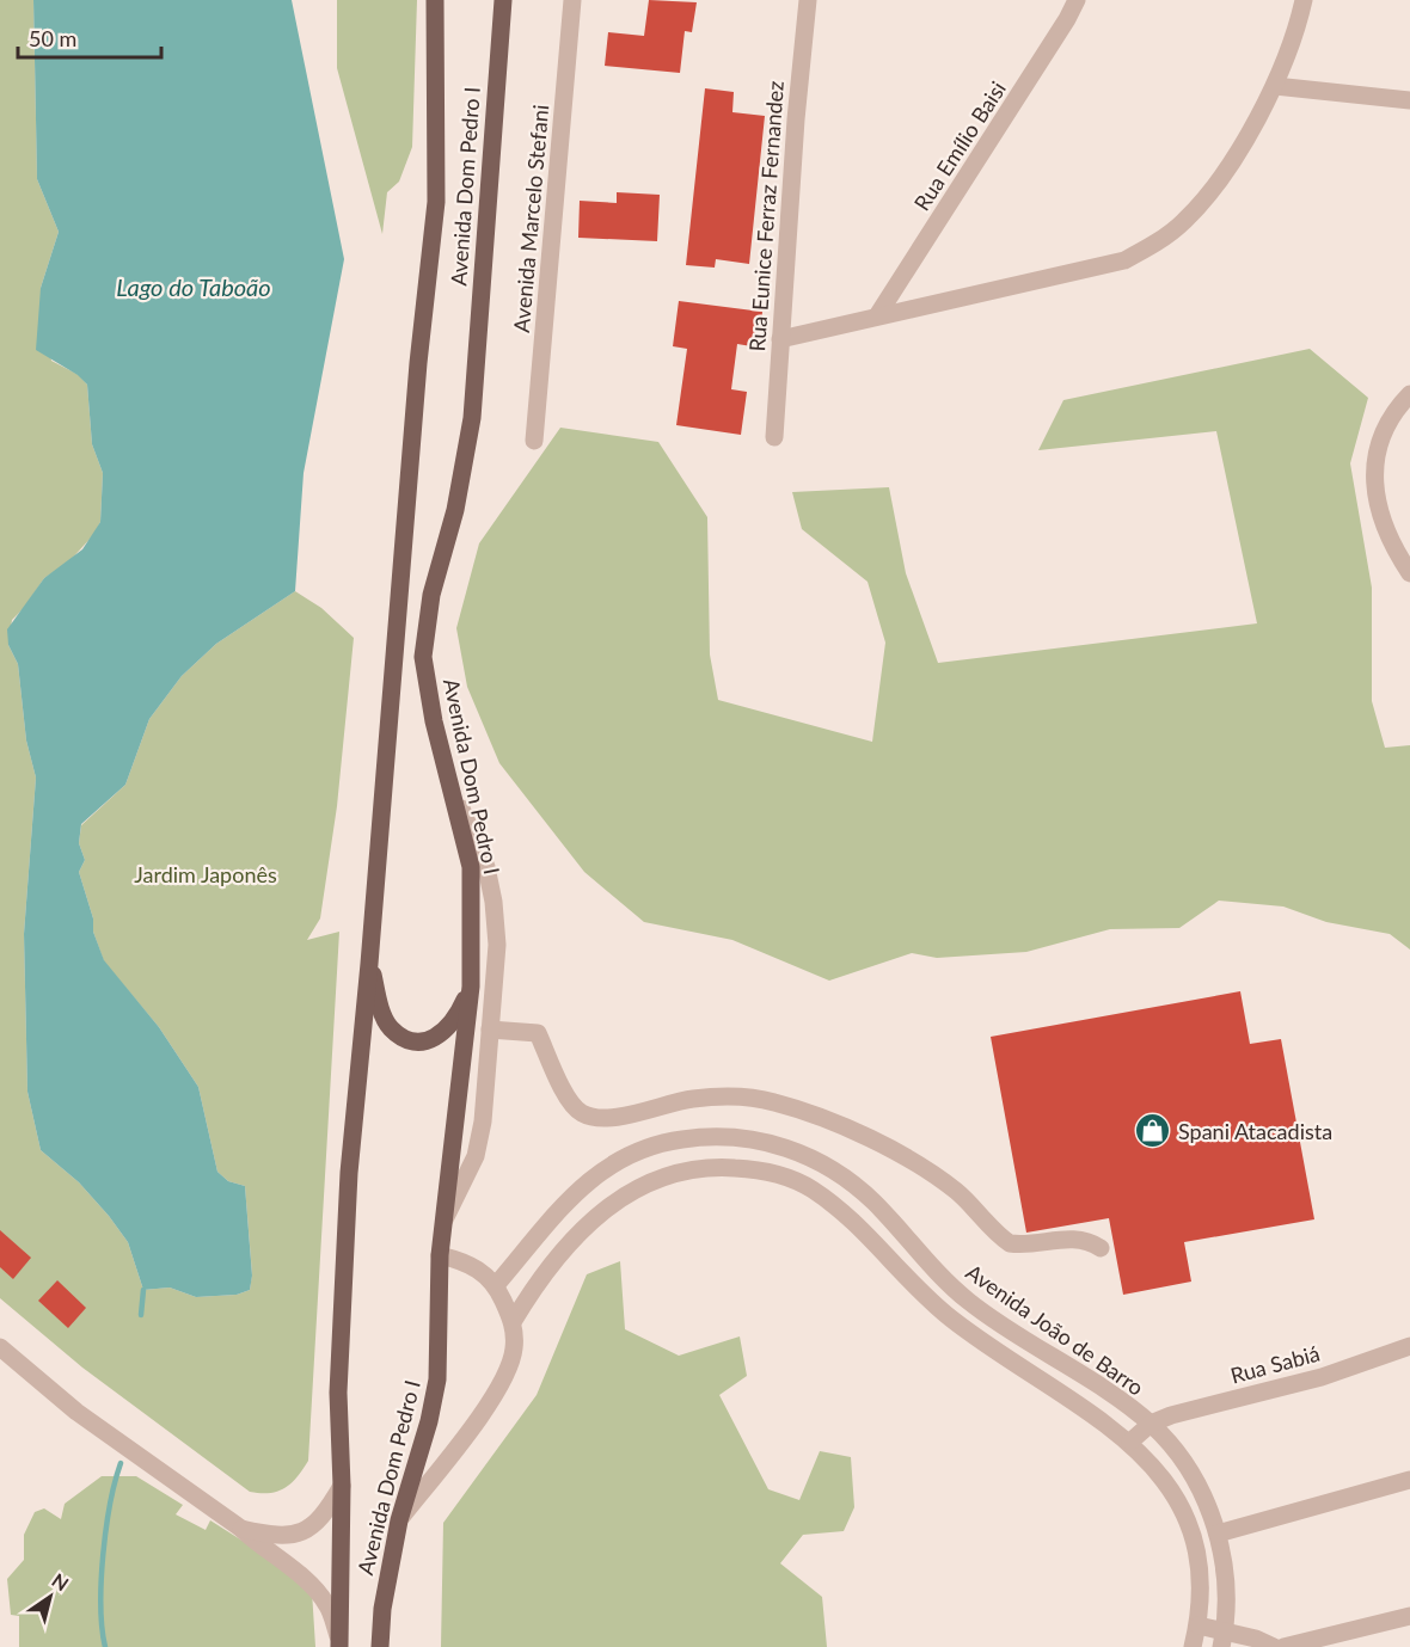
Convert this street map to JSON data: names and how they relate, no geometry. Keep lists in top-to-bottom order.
{
  "streets": {
    "main road": ["Avenida Dom Pedro I"],
    "street": [
      "Rua Emílio Baisi",
      "Rua Eunice Ferraz Fernandez",
      "Avenida Marcelo Stefani",
      "Avenida João de Barro",
      "Rua Sabiá"
    ]
  },
  "crossings": [
    ["Avenida João de Barro", "Rua Sabiá"]
  ],
  "water": ["Lago do Taboão"],
  "parks": ["Jardim Japonês"],
  "places": {
    "shop": ["Spani Atacadista"]
  },
  "scale_bar": "50 m",
  "north": "top right"
}
